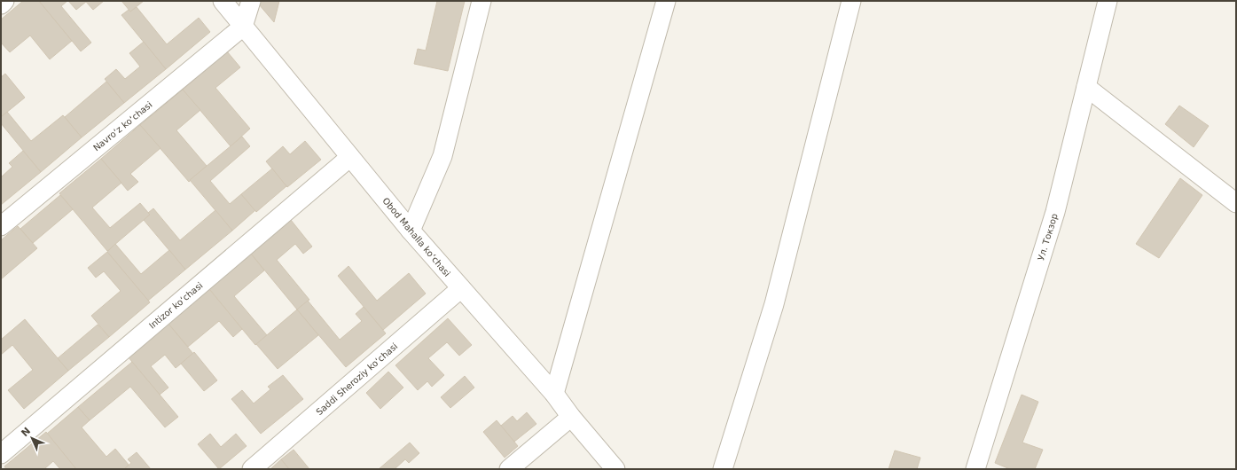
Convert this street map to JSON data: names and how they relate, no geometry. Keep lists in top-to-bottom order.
{
  "streets": {
    "street": [
      "Navro‘z ko‘chasi",
      "Obod Mahalla ko‘chasi",
      "Ул. Токзор",
      "Intizor koʻchasi",
      "Saddi Sheroziy koʻchasi"
    ]
  },
  "crossings": [
    ["Navro‘z ko‘chasi", "Obod Mahalla ko‘chasi"],
    ["Obod Mahalla ko‘chasi", "Intizor koʻchasi"],
    ["Obod Mahalla ko‘chasi", "Saddi Sheroziy koʻchasi"]
  ],
  "north": "top left"
}
